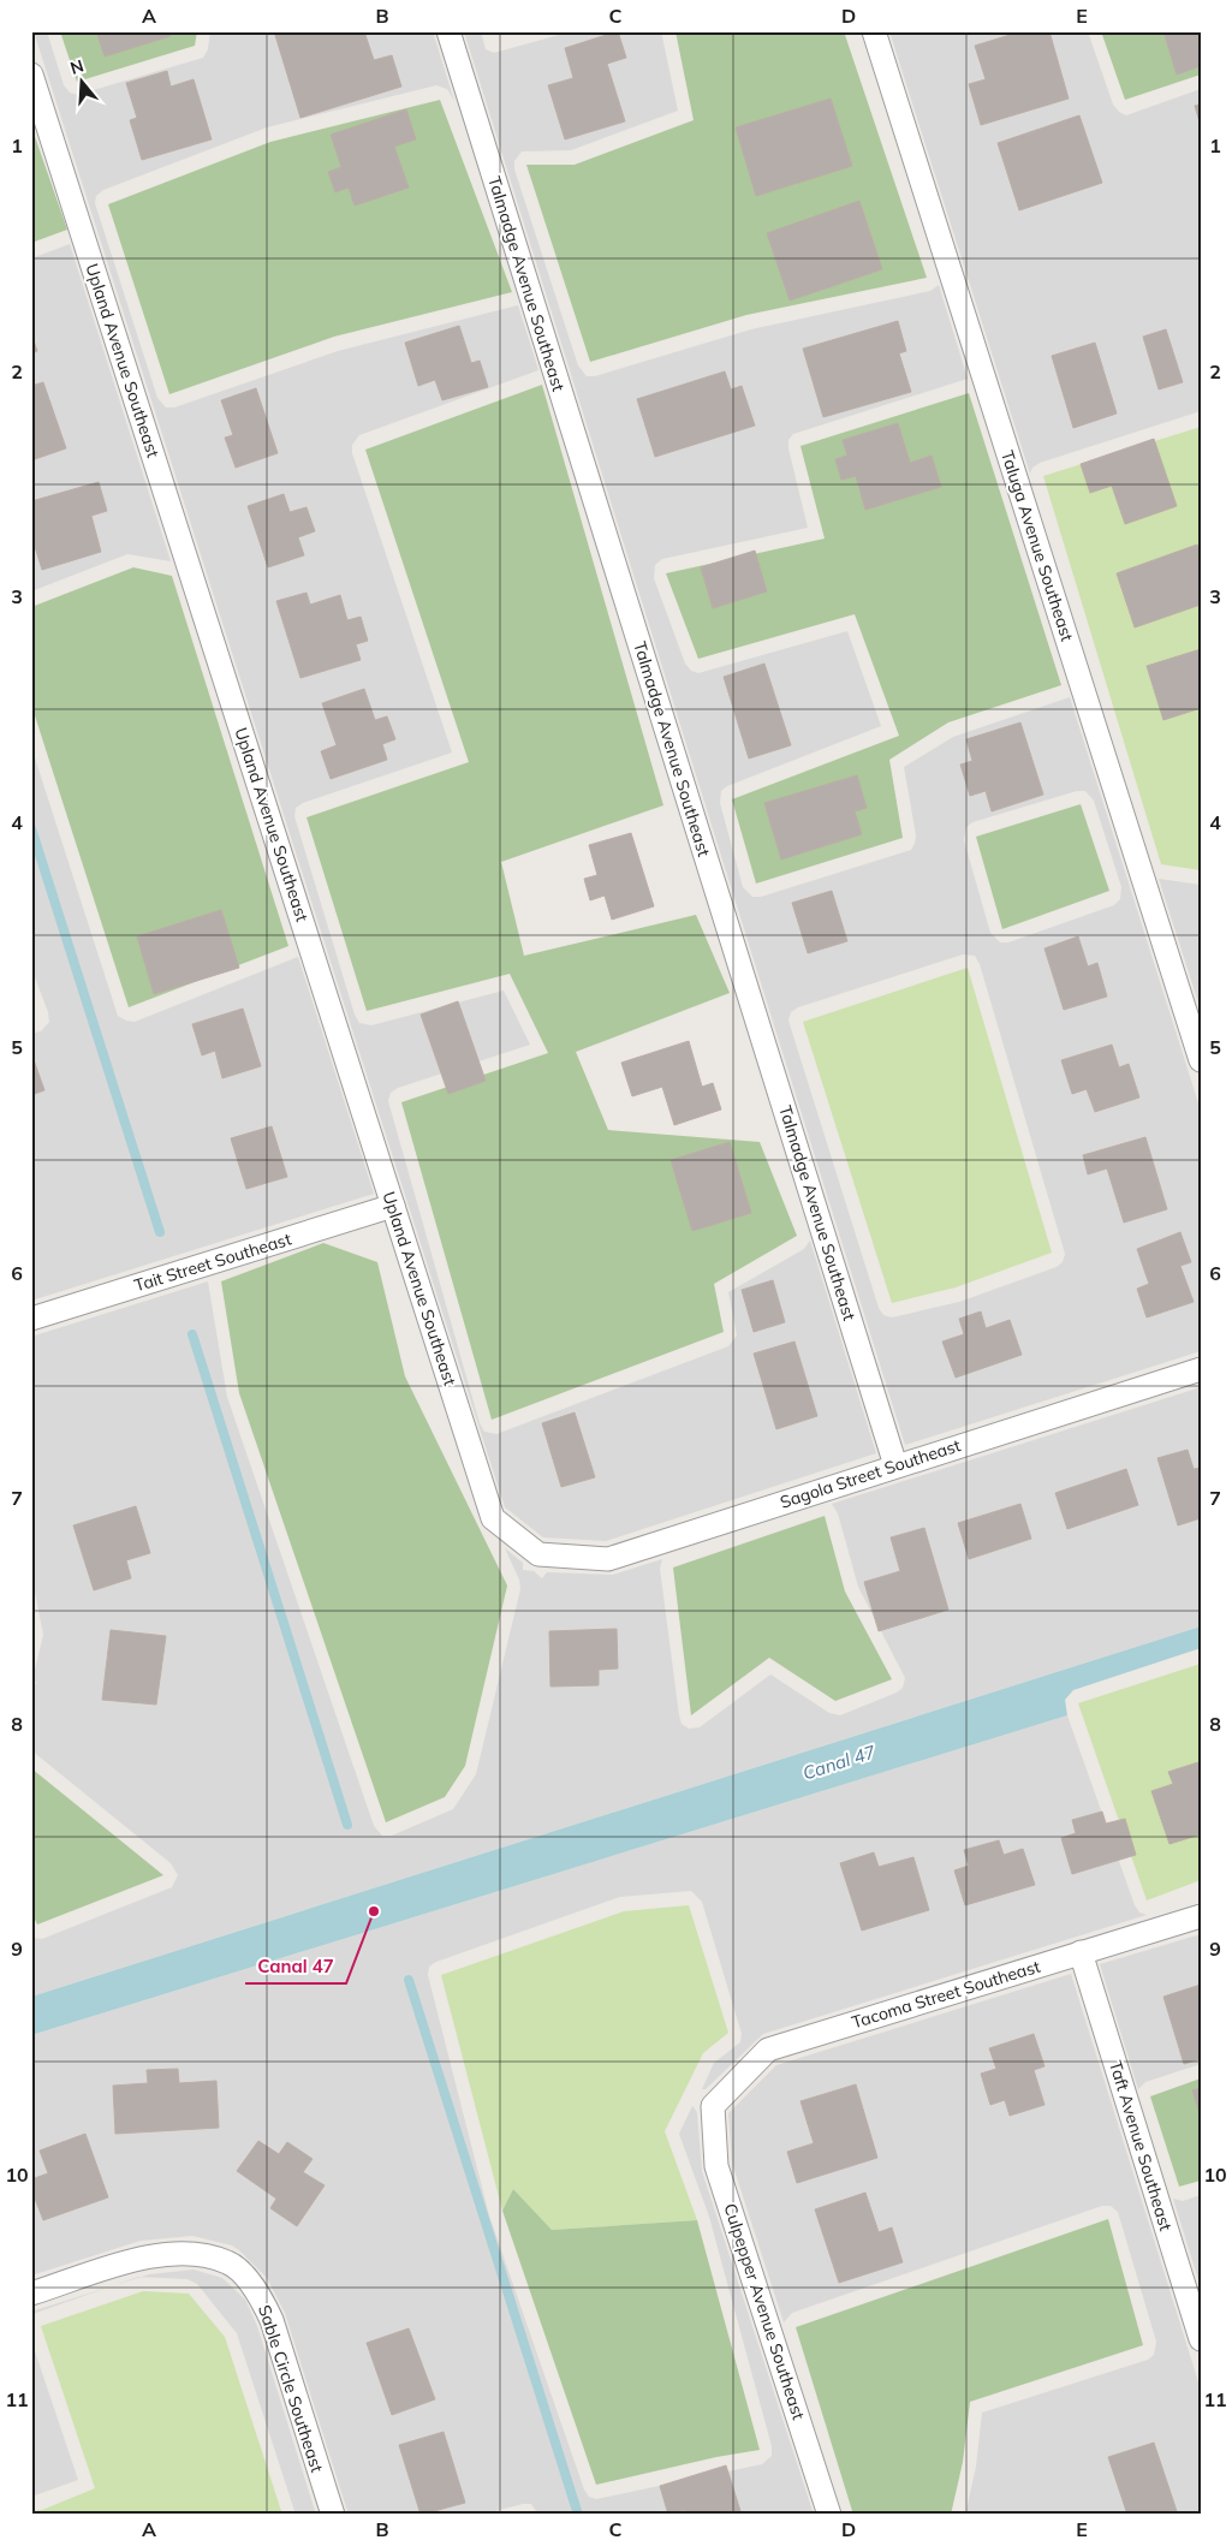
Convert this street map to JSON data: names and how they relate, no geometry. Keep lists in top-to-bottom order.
{
  "streets": {
    "street": [
      "Talmadge Avenue Southeast",
      "Upland Avenue Southeast",
      "Taluga Avenue Southeast",
      "Tait Street Southeast",
      "Sagola Street Southeast",
      "Tacoma Street Southeast",
      "Taft Avenue Southeast",
      "Culpepper Avenue Southeast",
      "Sable Circle Southeast"
    ]
  },
  "crossings": [
    ["Talmadge Avenue Southeast", "Sagola Street Southeast"],
    ["Upland Avenue Southeast", "Tait Street Southeast"],
    ["Upland Avenue Southeast", "Sagola Street Southeast"],
    ["Tacoma Street Southeast", "Taft Avenue Southeast"],
    ["Tacoma Street Southeast", "Culpepper Avenue Southeast"]
  ],
  "water": ["Canal 47"],
  "places": ["Canal 47"],
  "north": "top",
  "grid": {
    "columns": [
      "A",
      "B",
      "C",
      "D",
      "E"
    ],
    "rows": [
      "1",
      "2",
      "3",
      "4",
      "5",
      "6",
      "7",
      "8",
      "9",
      "10",
      "11"
    ]
  }
}
